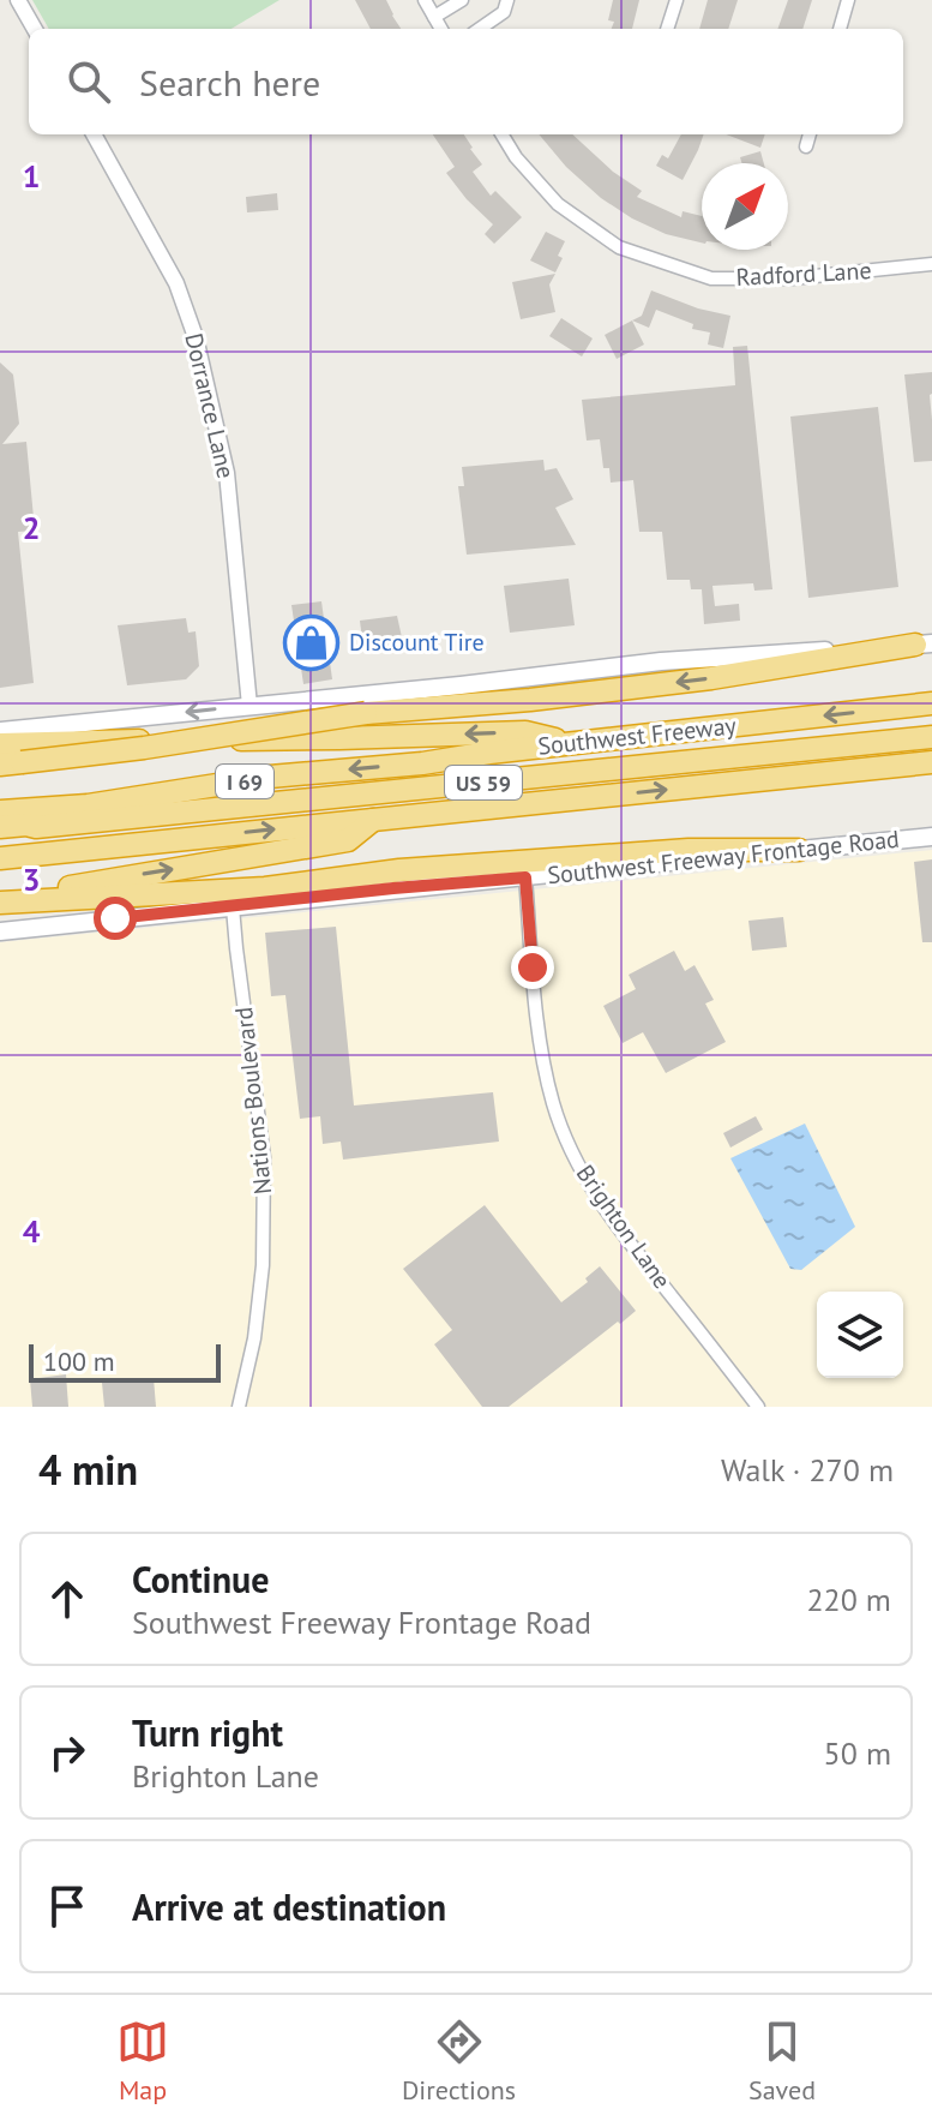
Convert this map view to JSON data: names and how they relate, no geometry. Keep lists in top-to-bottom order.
{
  "streets": {
    "highway": ["Southwest Freeway", "I 69", "US 59"],
    "main road": ["Southwest Freeway Frontage Road"],
    "street": [
      "Radford Lane",
      "Dorrance Lane",
      "Nations Boulevard",
      "Brighton Lane"
    ]
  },
  "crossings": [
    ["Southwest Freeway Frontage Road", "Nations Boulevard"],
    ["Southwest Freeway Frontage Road", "Brighton Lane"]
  ],
  "places": {
    "shop": ["Discount Tire"]
  },
  "scale_bar": "100 m",
  "north": "top right",
  "page": {
    "search": "Search here",
    "scale": "100 m",
    "heading": ["4 min", "Walk · 270 m"],
    "list": [
      ["Continue", "Southwest Freeway Frontage Road", "220 m"],
      ["Turn right", "Brighton Lane", "50 m"],
      "Arrive at destination"
    ],
    "nav": ["Map", "Directions", "Saved"]
  },
  "grid": {
    "rows": [
      "1",
      "2",
      "3",
      "4"
    ]
  }
}
